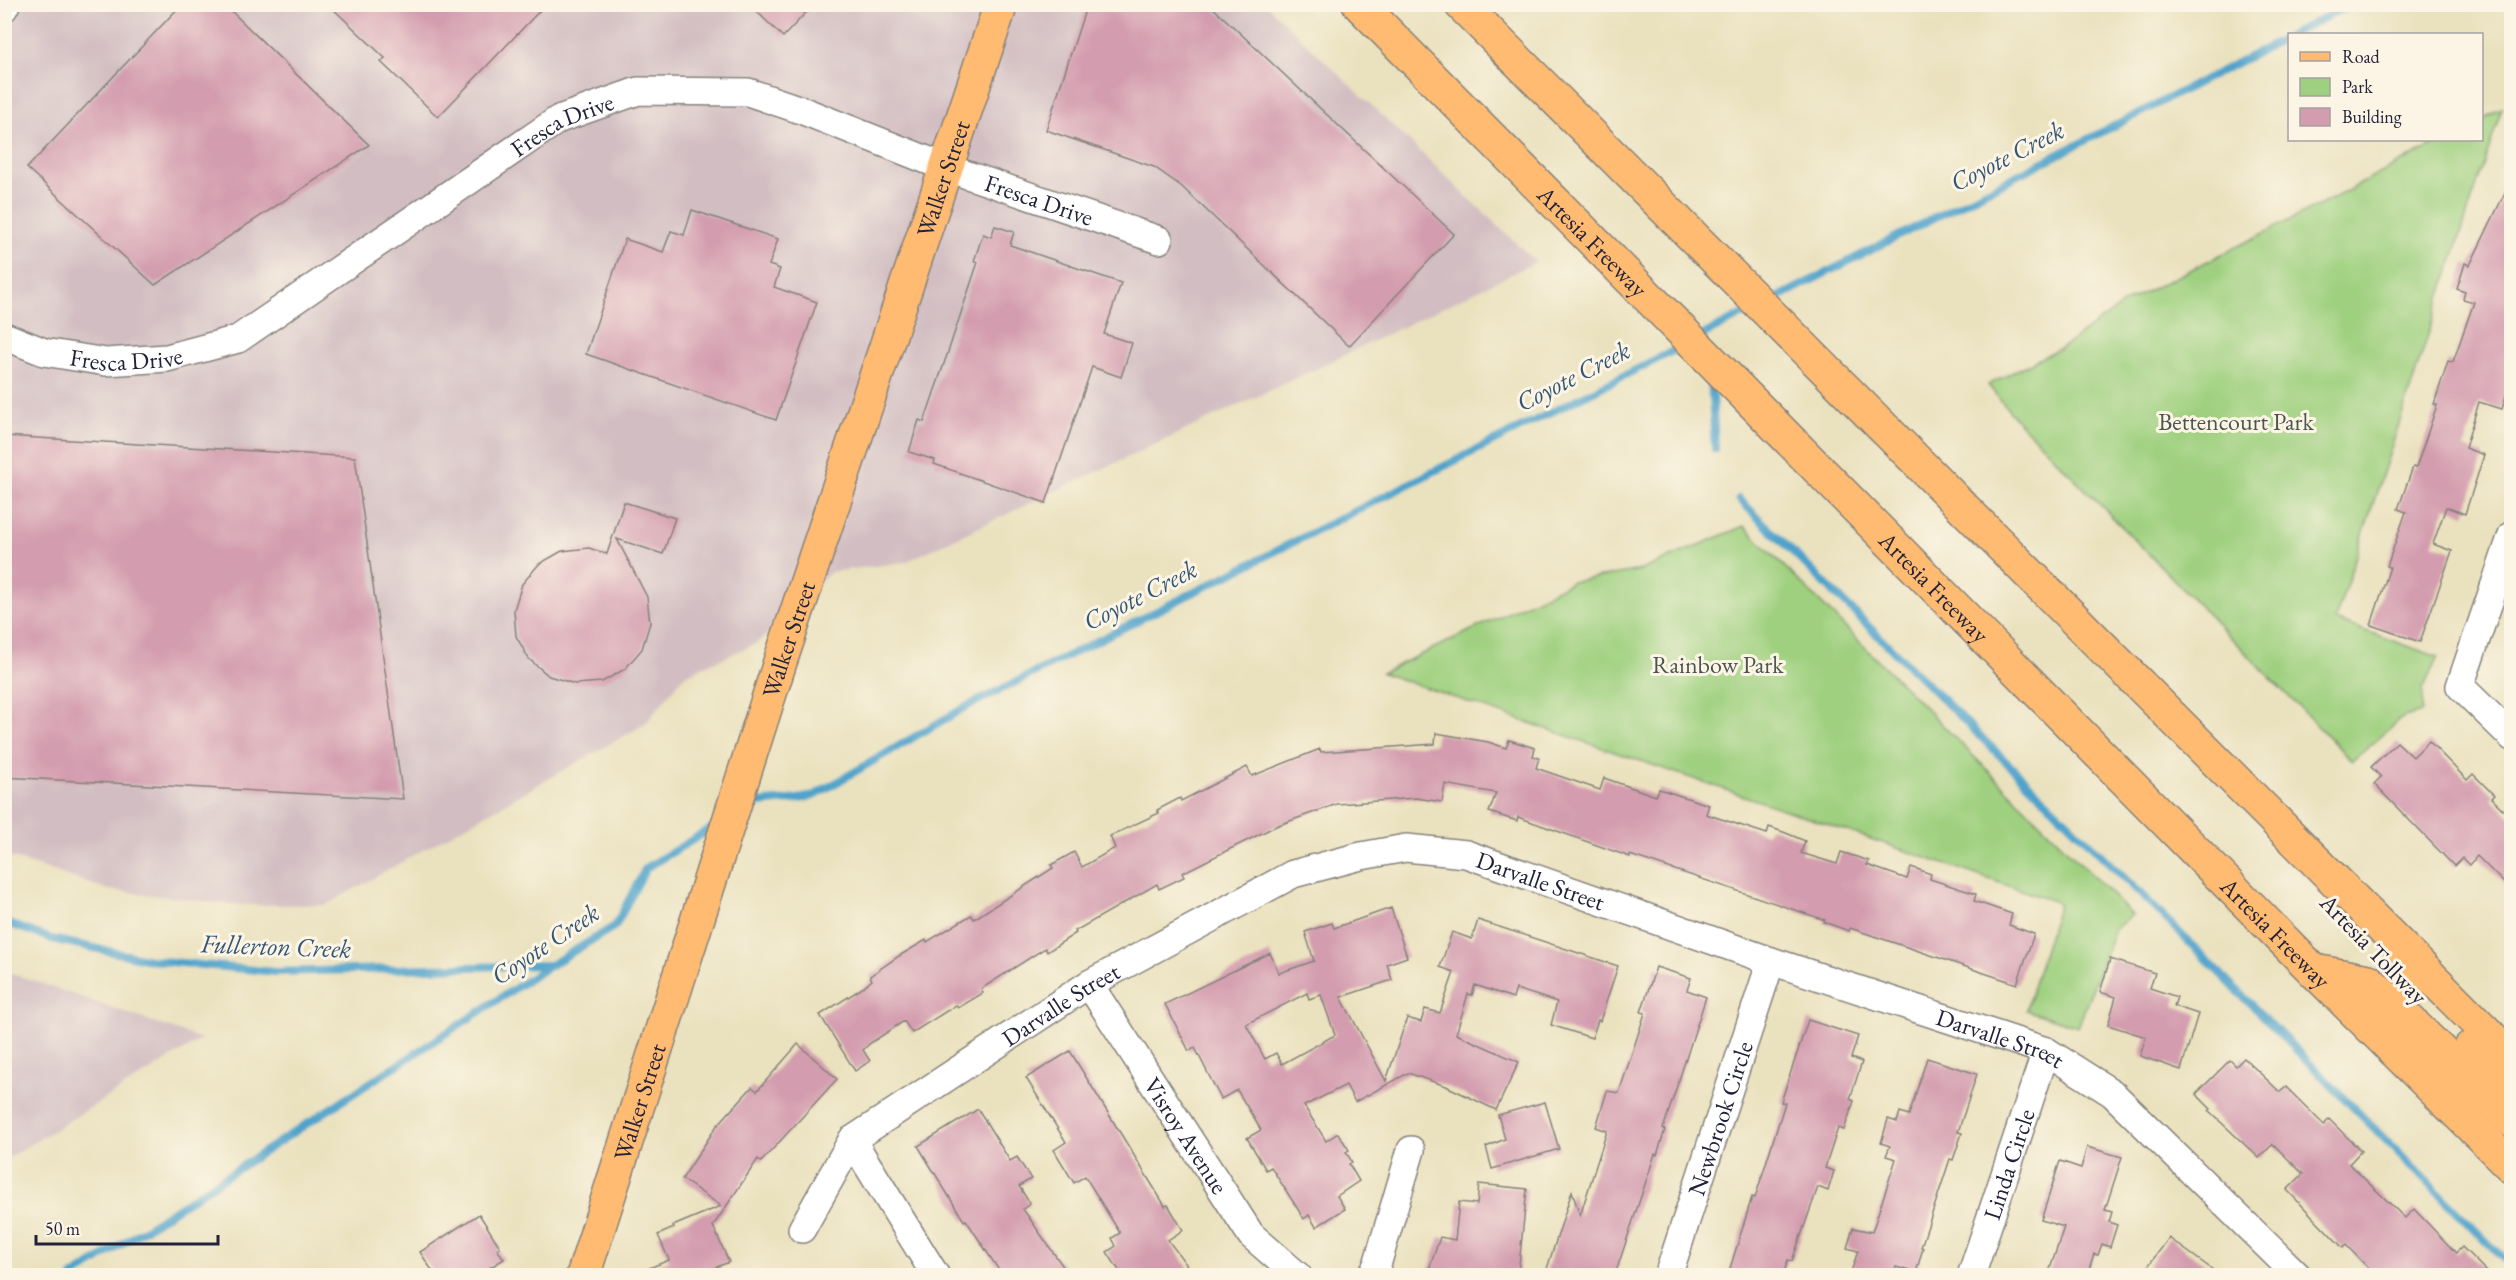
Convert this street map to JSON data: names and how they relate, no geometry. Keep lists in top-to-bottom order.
{
  "streets": {
    "main road": ["Walker Street", "Artesia Freeway", "Artesia Tollway"],
    "street": [
      "Fresca Drive",
      "Darvalle Street",
      "Newbrook Circle",
      "Visroy Avenue",
      "Linda Circle"
    ]
  },
  "crossings": [
    ["Fresca Drive", "Walker Street"],
    ["Artesia Freeway", "Artesia Tollway"],
    ["Darvalle Street", "Newbrook Circle"],
    ["Darvalle Street", "Visroy Avenue"],
    ["Darvalle Street", "Linda Circle"]
  ],
  "water": ["Coyote Creek", "Fullerton Creek"],
  "parks": ["Bettencourt Park", "Rainbow Park"],
  "legend": ["Road", "Park", "Building"],
  "scale_bar": "50 m"
}
